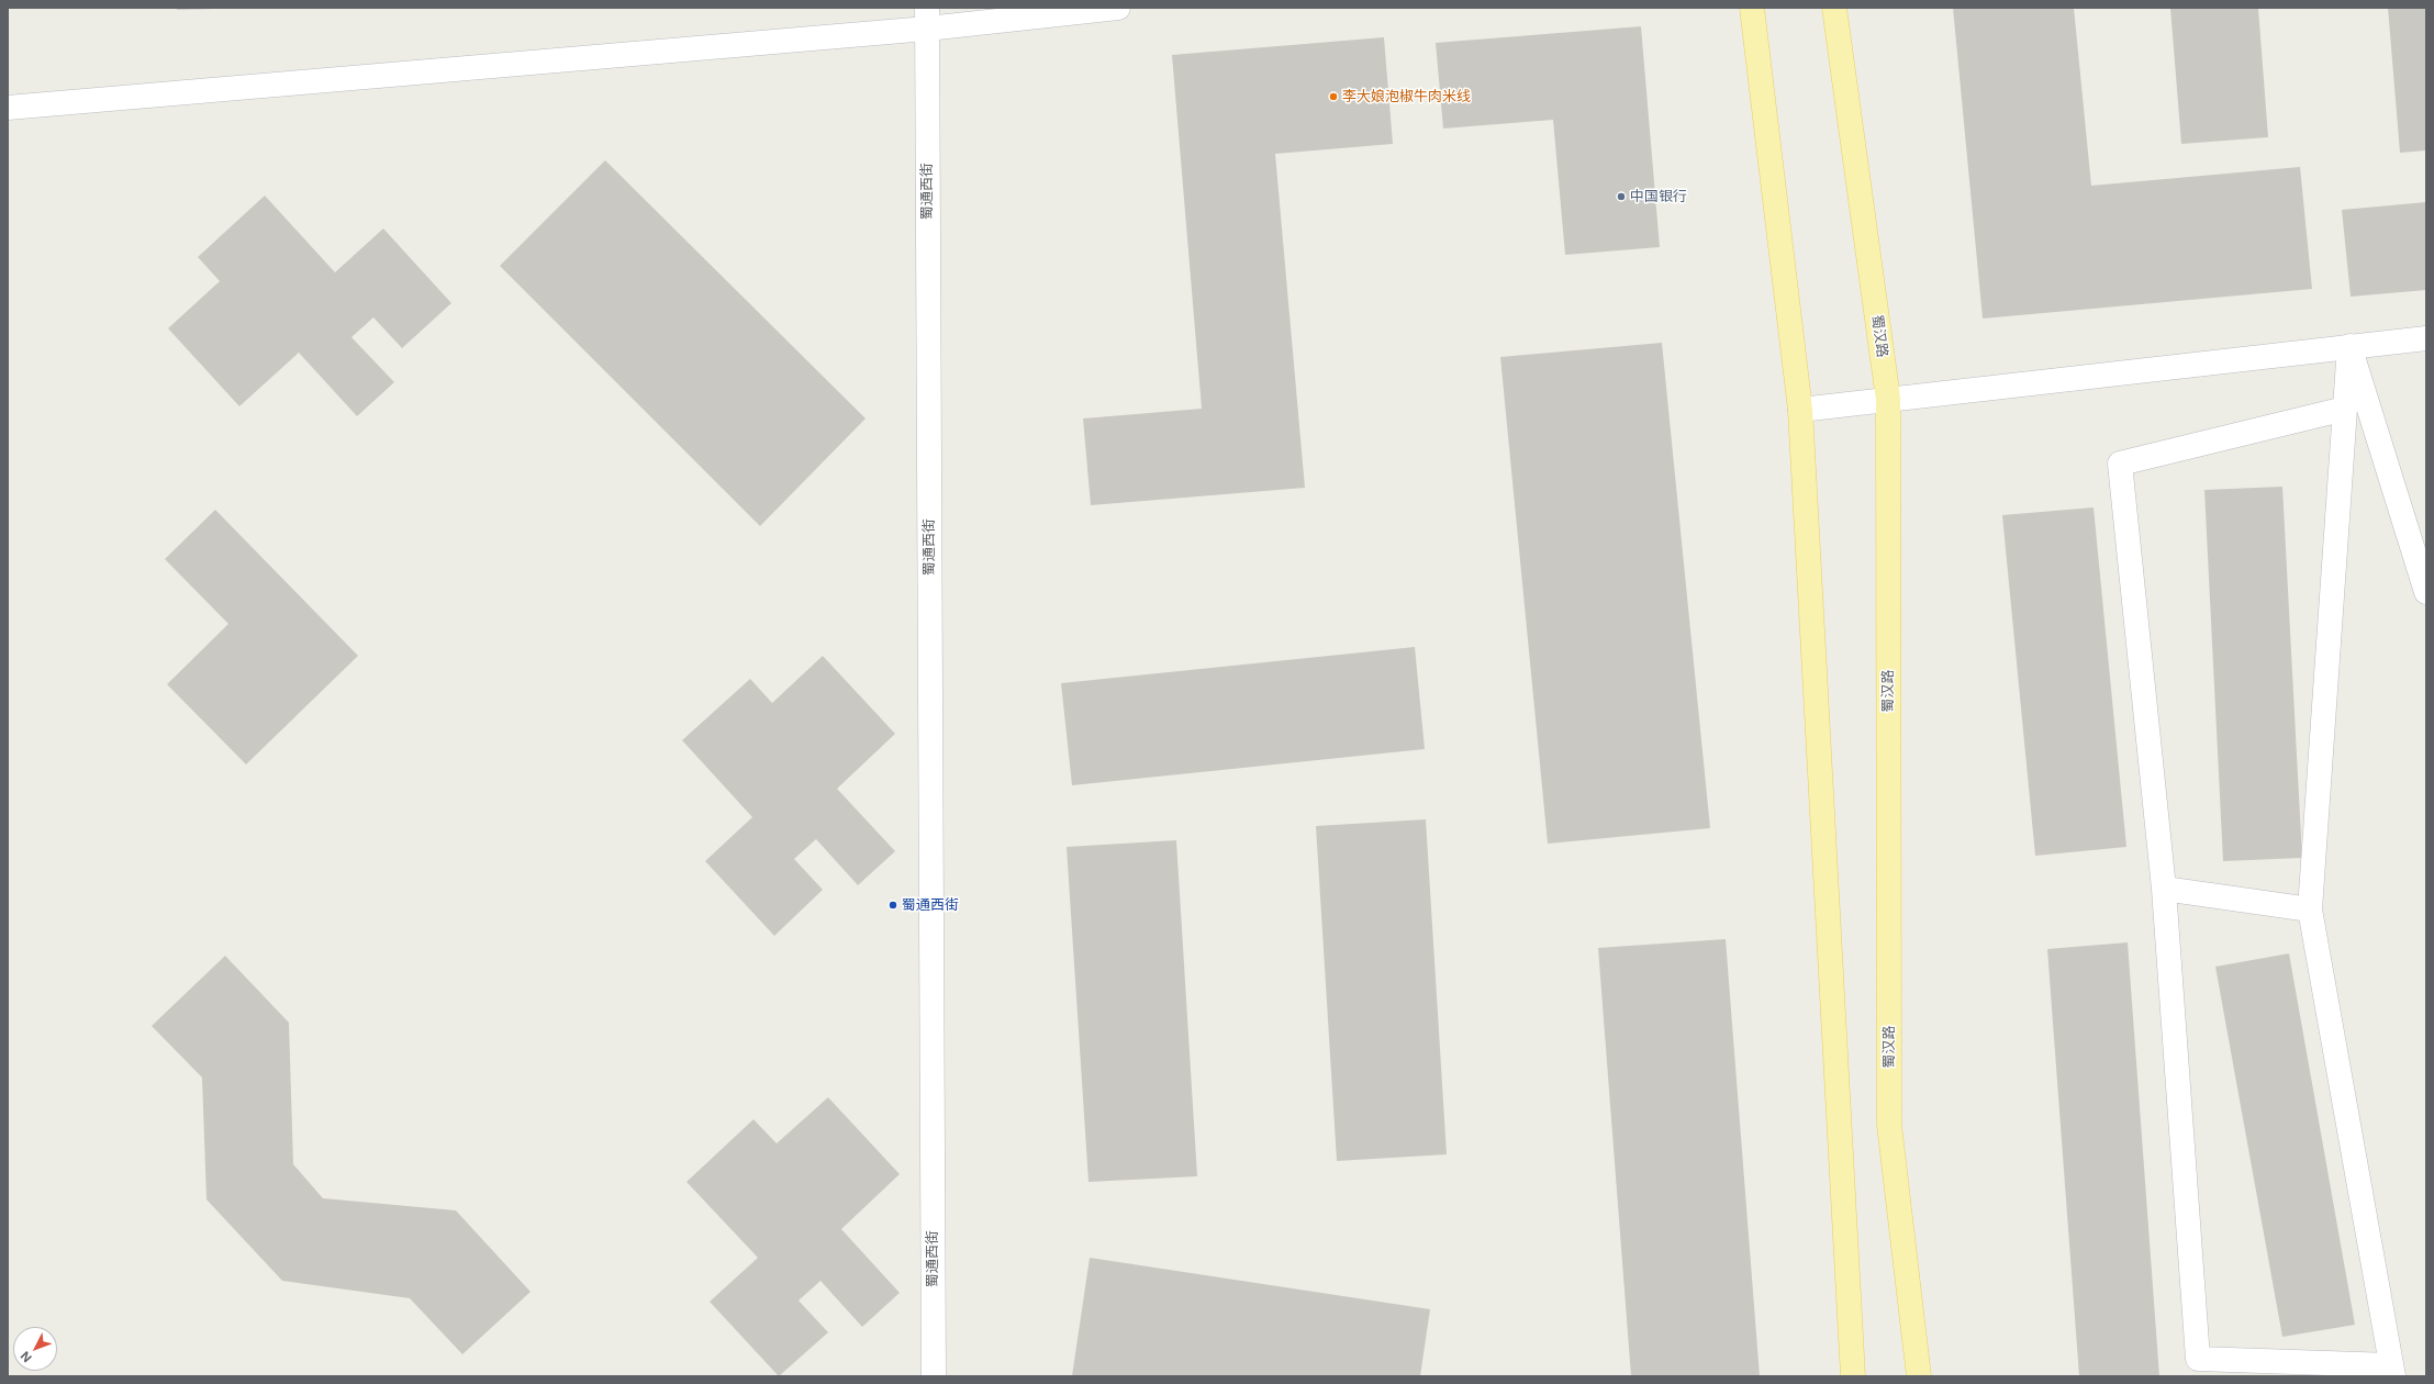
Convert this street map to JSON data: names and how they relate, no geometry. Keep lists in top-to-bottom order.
{
  "streets": {
    "main road": ["蜀汉路"],
    "street": ["蜀通西街"]
  },
  "places": ["李大娘泡椒牛肉米线", "中国银行", "蜀通西街"],
  "north": "bottom left"
}
